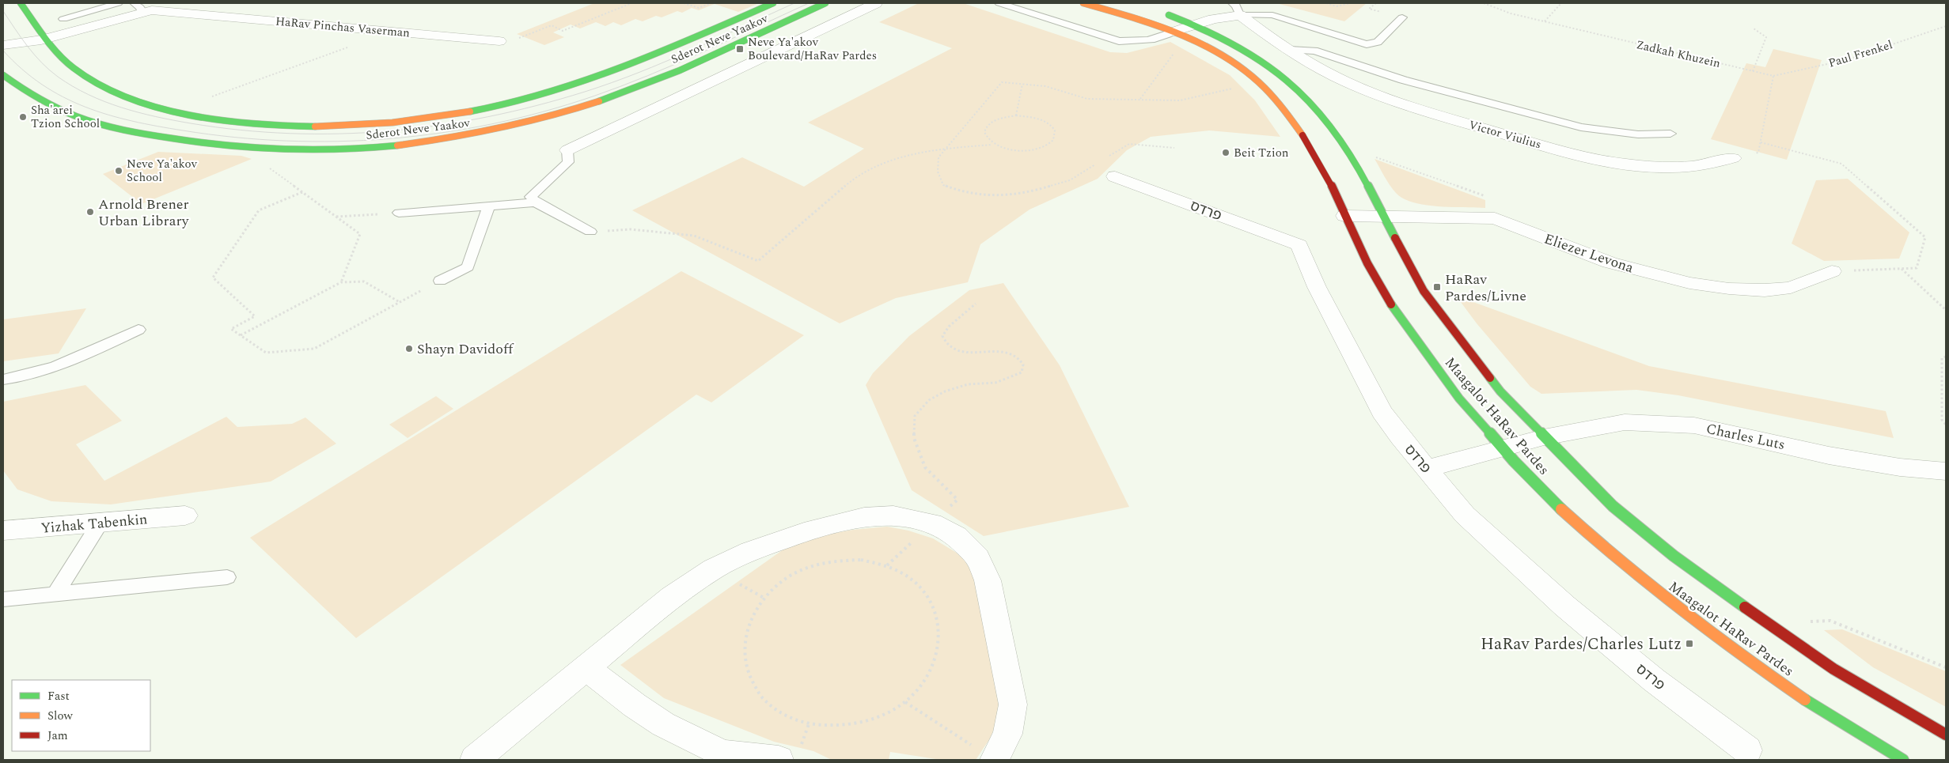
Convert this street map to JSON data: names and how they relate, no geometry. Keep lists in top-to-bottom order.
{
  "streets": {
    "street": [
      "HaRav Pinchas Vaserman",
      "Sderot Neve Yaakov",
      "Victor Viulius",
      "פרדס",
      "Eliezer Levona",
      "Maagalot HaRav Pardes",
      "Charles Luts",
      "Yizhak Tabenkin"
    ],
    "path": ["Zadkah Khuzein", "Paul Frenkel"]
  },
  "crossings": [
    ["HaRav Pinchas Vaserman", "Sderot Neve Yaakov"],
    ["Zadkah Khuzein", "Paul Frenkel"],
    ["פרדס", "Charles Luts"],
    ["Eliezer Levona", "Maagalot HaRav Pardes"],
    ["Maagalot HaRav Pardes", "Charles Luts"]
  ],
  "places": {
    "transit": ["Neve Ya'akov Boulevard/HaRav Pardes", "HaRav Pardes/Livne", "HaRav Pardes/Charles Lutz"],
    "other": [
      "Sha'arei Tzion School",
      "Beit Tzion",
      "Neve Ya'akov School",
      "Arnold Brener Urban Library",
      "Shayn Davidoff"
    ]
  },
  "legend": ["Fast", "Slow", "Jam"]
}
